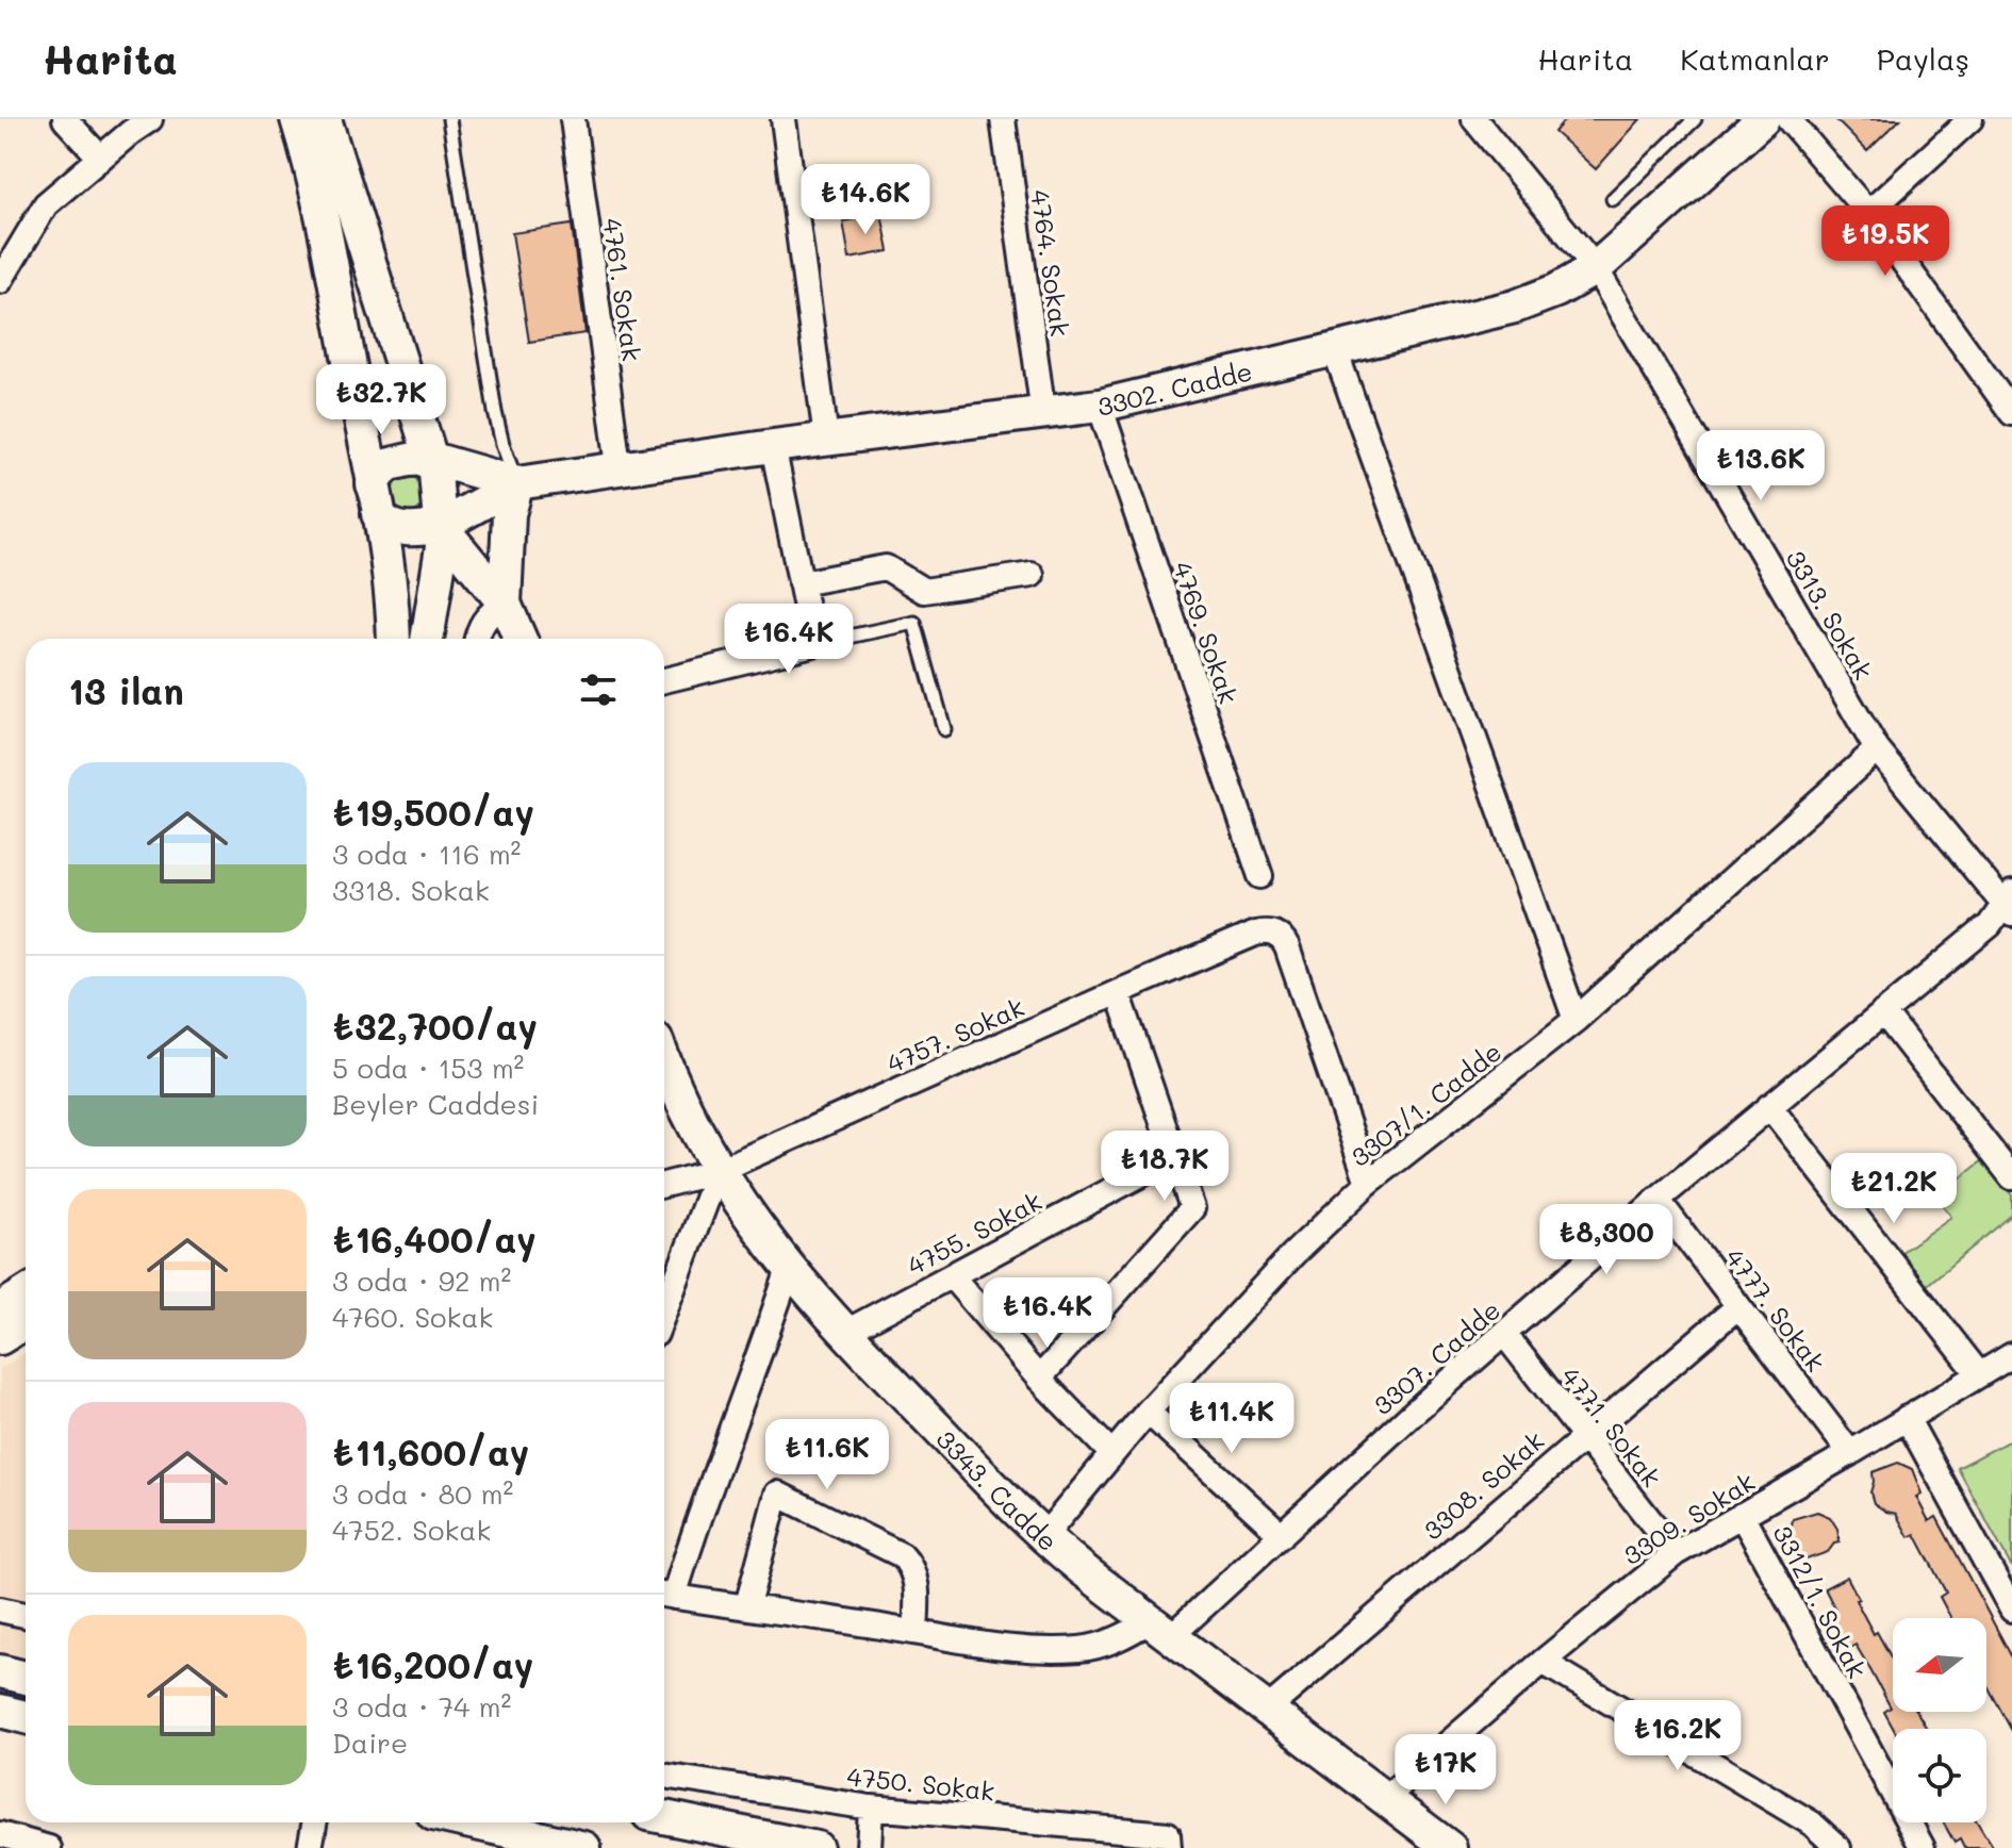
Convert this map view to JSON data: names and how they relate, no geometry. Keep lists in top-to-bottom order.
{
  "streets": {
    "street": [
      "4764. Sokak",
      "4761. Sokak",
      "3302. Cadde",
      "3313. Sokak",
      "4769. Sokak",
      "4757. Sokak",
      "3307/1. Cadde",
      "4755. Sokak",
      "4777. Sokak",
      "3307. Cadde",
      "4771. Sokak",
      "3308. Sokak",
      "3343. Cadde",
      "3309. Sokak",
      "3312/1. Sokak",
      "4750. Sokak"
    ]
  },
  "crossings": [
    ["4764. Sokak", "3302. Cadde"],
    ["4761. Sokak", "3302. Cadde"],
    ["3302. Cadde", "3313. Sokak"],
    ["3302. Cadde", "4769. Sokak"],
    ["3313. Sokak", "3307/1. Cadde"],
    ["3313. Sokak", "3307. Cadde"],
    ["4757. Sokak", "3307/1. Cadde"],
    ["4757. Sokak", "3343. Cadde"],
    ["3307/1. Cadde", "3343. Cadde"],
    ["4755. Sokak", "3343. Cadde"],
    ["4777. Sokak", "3307. Cadde"],
    ["4777. Sokak", "3308. Sokak"],
    ["4777. Sokak", "3309. Sokak"],
    ["3307. Cadde", "4771. Sokak"],
    ["3307. Cadde", "3343. Cadde"],
    ["4771. Sokak", "3308. Sokak"],
    ["4771. Sokak", "3309. Sokak"],
    ["3308. Sokak", "3343. Cadde"],
    ["3343. Cadde", "3309. Sokak"],
    ["3309. Sokak", "3312/1. Sokak"]
  ],
  "north": "left",
  "page": {
    "header": "Harita",
    "nav": ["Harita", "Katmanlar", "Paylaş"],
    "price": [
      "₺14.6K",
      "₺19.5K",
      "₺32.7K",
      "₺13.6K",
      "₺16.4K",
      "₺18.7K",
      "₺21.2K",
      "₺8,300",
      "₺16.4K",
      "₺11.4K",
      "₺11.6K",
      "₺16.2K",
      "₺17K"
    ],
    "heading": "13 ilan",
    "list": [
      {
        "name": "₺19,500/ay",
        "note": "3 oda · 116 m² · 3318. Sokak"
      },
      {
        "name": "₺32,700/ay",
        "note": "5 oda · 153 m² · Beyler Caddesi"
      },
      {
        "name": "₺16,400/ay",
        "note": "3 oda · 92 m² · 4760. Sokak"
      },
      {
        "name": "₺11,600/ay",
        "note": "3 oda · 80 m² · 4752. Sokak"
      },
      {
        "name": "₺16,200/ay",
        "note": "3 oda · 74 m² · Daire"
      }
    ]
  }
}
